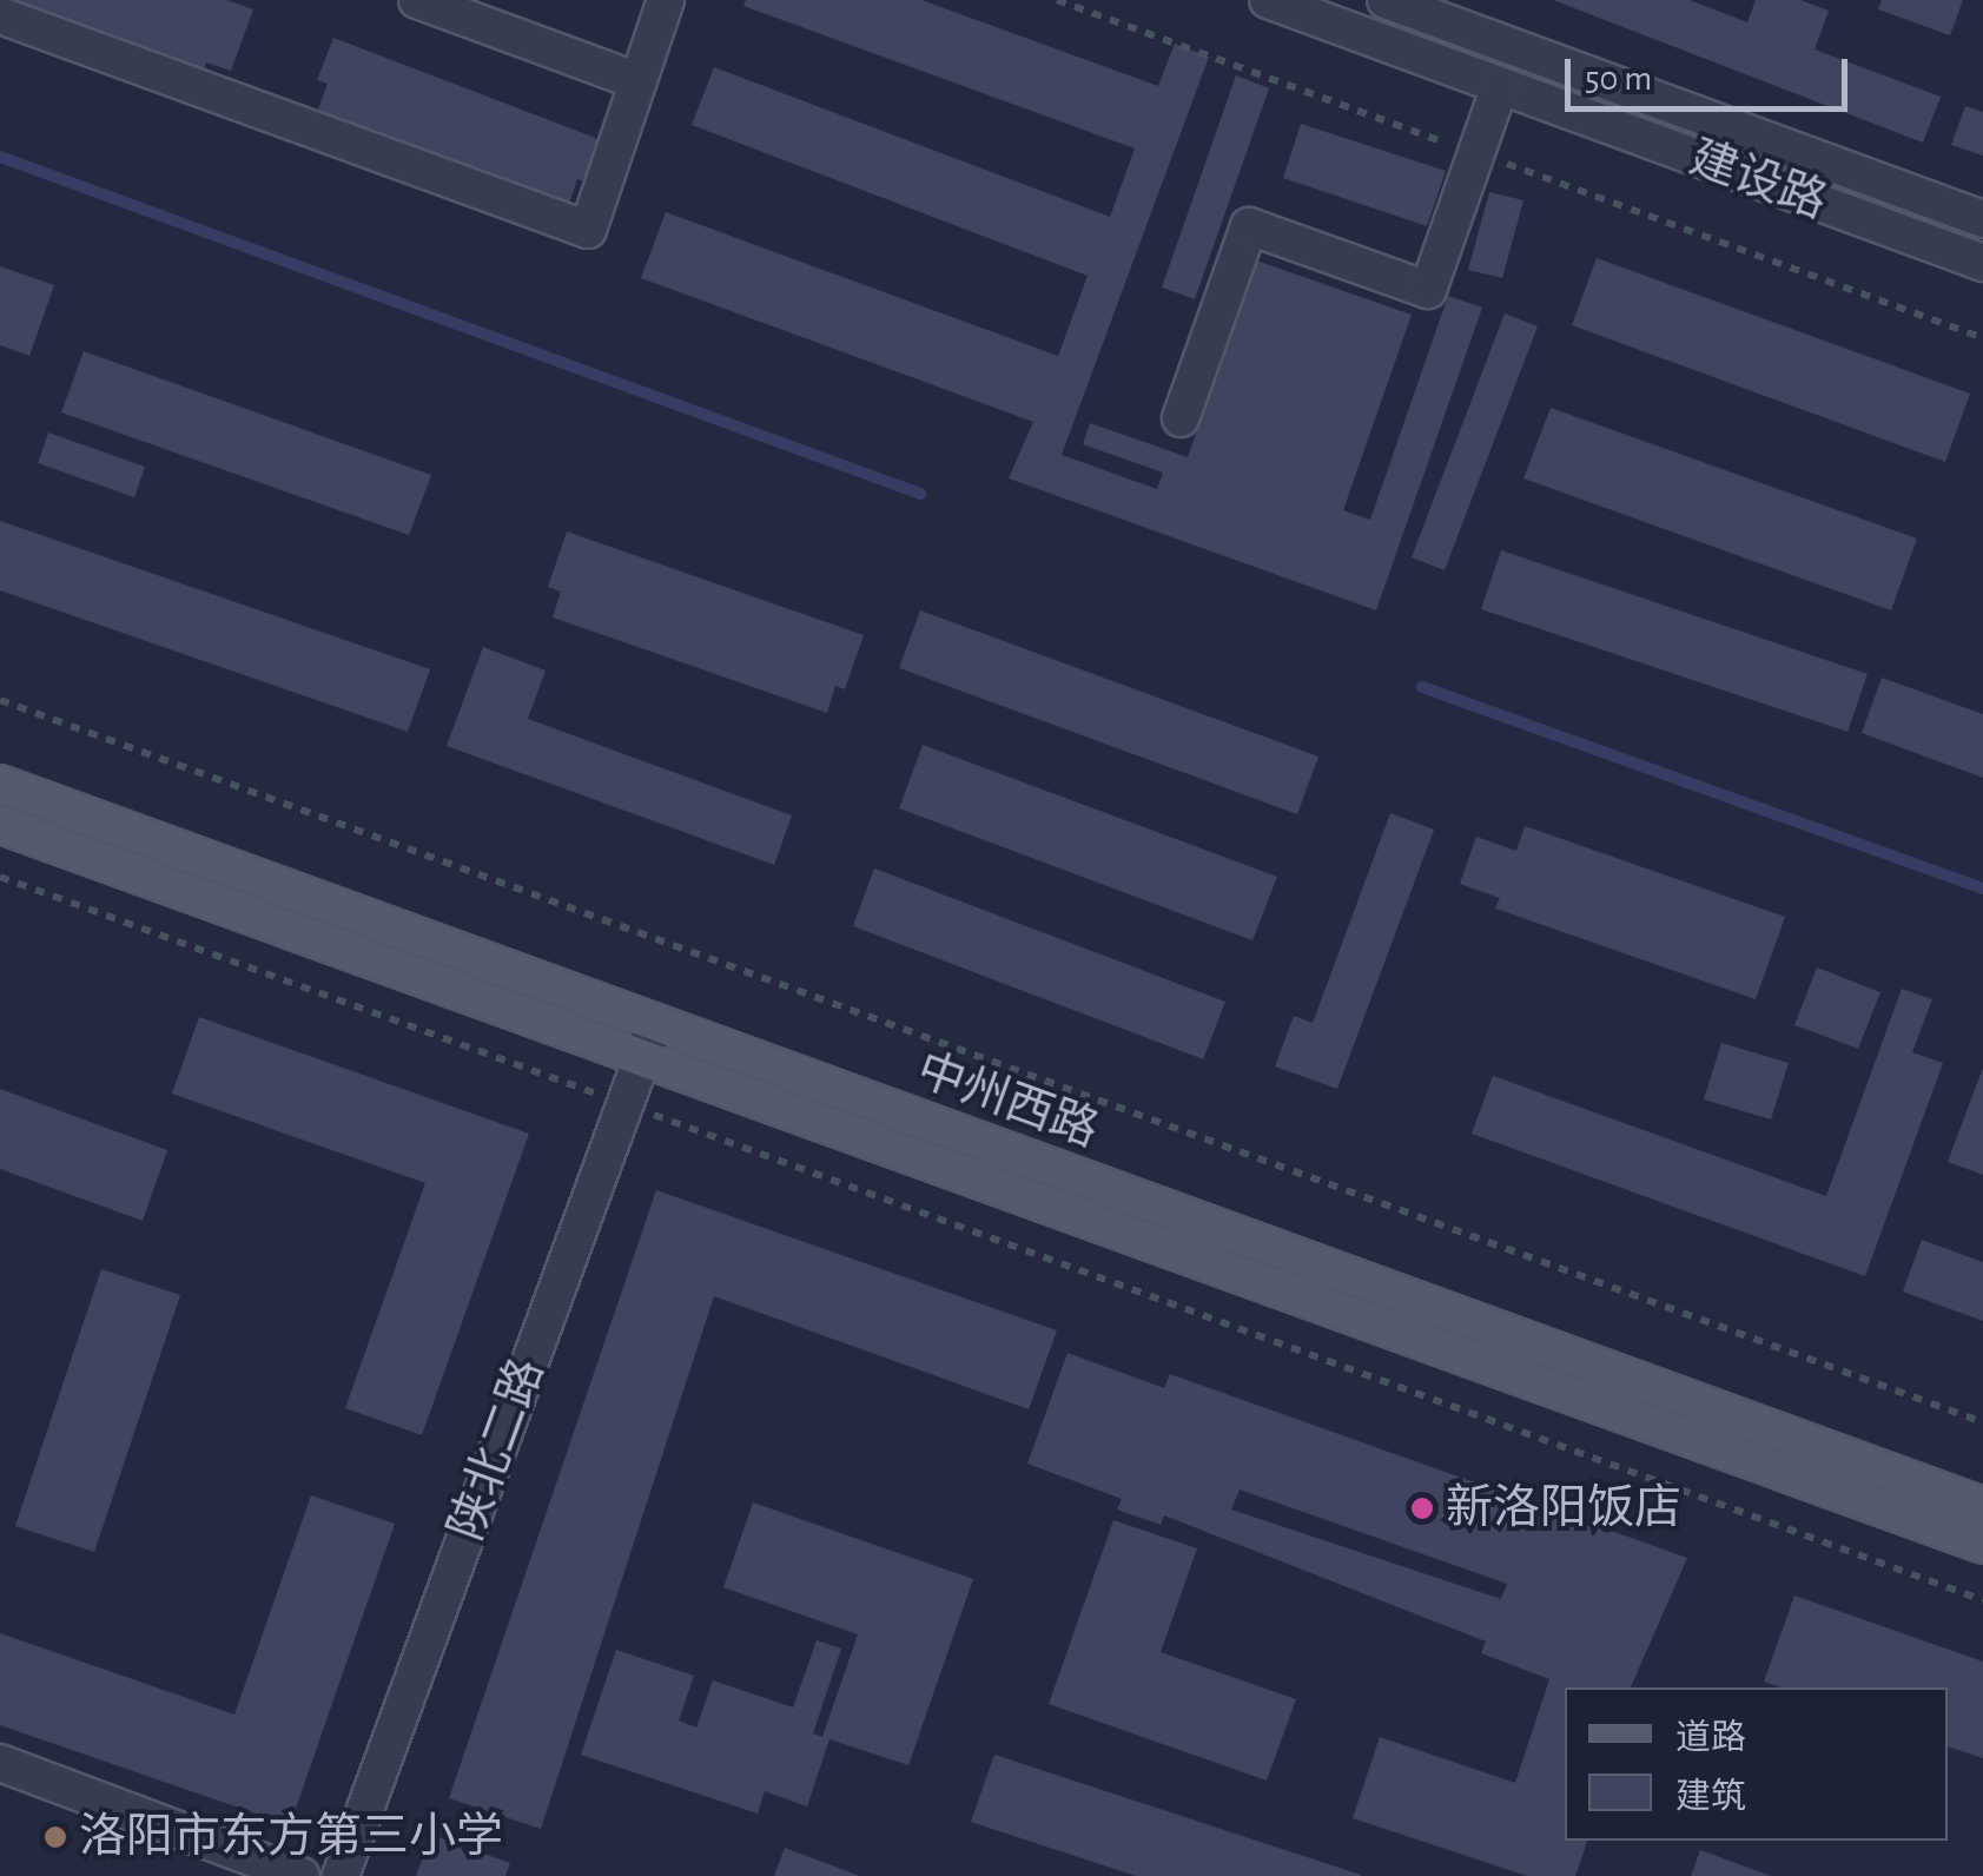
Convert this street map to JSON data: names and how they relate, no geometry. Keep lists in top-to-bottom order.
{
  "streets": {
    "main road": ["中州西路"],
    "street": ["建设路", "陕北二路"]
  },
  "crossings": [
    ["中州西路", "陕北二路"]
  ],
  "places": ["新洛阳饭店", "洛阳市东方第三小学"],
  "legend": ["道路", "建筑"],
  "scale_bar": "50 m"
}
